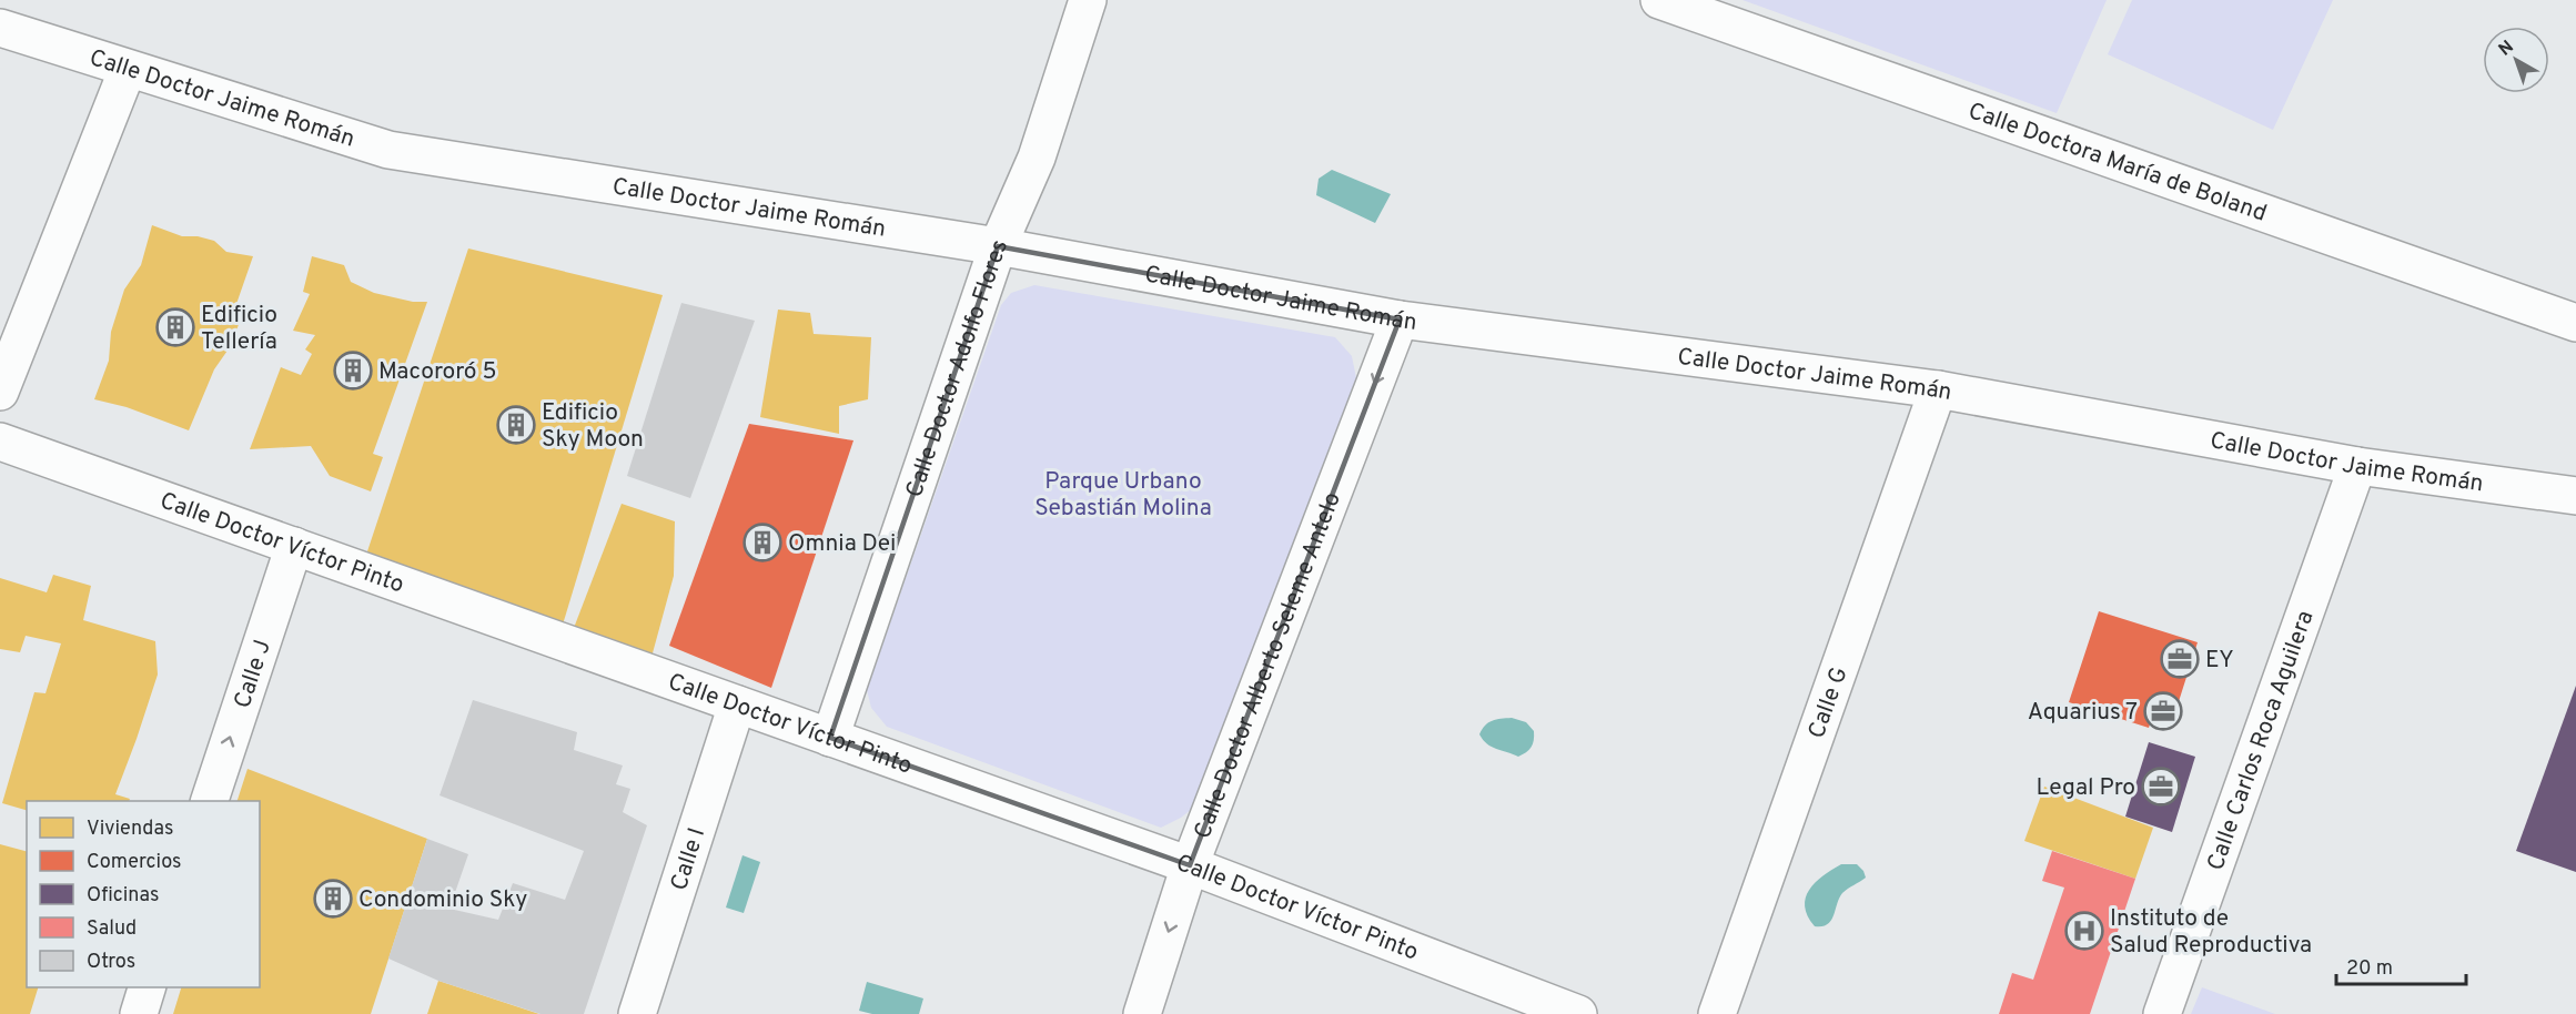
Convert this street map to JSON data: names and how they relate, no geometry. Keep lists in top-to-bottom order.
{
  "streets": {
    "street": [
      "Calle Doctor Jaime Román",
      "Calle Doctora María de Boland",
      "Calle Doctor Adolfo Flores",
      "Calle Doctor Víctor Pinto",
      "Calle Doctor Alberto Seleme Antelo",
      "Calle J",
      "Calle G",
      "Calle Carlos Roca Aguilera",
      "Calle I"
    ]
  },
  "crossings": [
    ["Calle Doctor Jaime Román", "Calle Doctor Adolfo Flores"],
    ["Calle Doctor Jaime Román", "Calle Doctor Alberto Seleme Antelo"],
    ["Calle Doctor Jaime Román", "Calle G"],
    ["Calle Doctor Jaime Román", "Calle Carlos Roca Aguilera"],
    ["Calle Doctor Adolfo Flores", "Calle Doctor Víctor Pinto"],
    ["Calle Doctor Víctor Pinto", "Calle Doctor Alberto Seleme Antelo"],
    ["Calle Doctor Víctor Pinto", "Calle J"],
    ["Calle Doctor Víctor Pinto", "Calle I"]
  ],
  "one_way": ["Calle Doctor Alberto Seleme Antelo", "Calle J"],
  "parks": ["Parque Urbano Sebastián Molina"],
  "places": {
    "building": [
      "Edificio Tellería",
      "Macororó 5",
      "Edificio Sky Moon",
      "Omnia Dei",
      "Condominio Sky"
    ],
    "office": ["EY", "Aquarius 7", "Legal Pro"],
    "hospital": ["Instituto de Salud Reproductiva"]
  },
  "legend": [
    "Viviendas",
    "Comercios",
    "Oficinas",
    "Salud",
    "Otros"
  ],
  "scale_bar": "20 m",
  "north": "top left"
}
